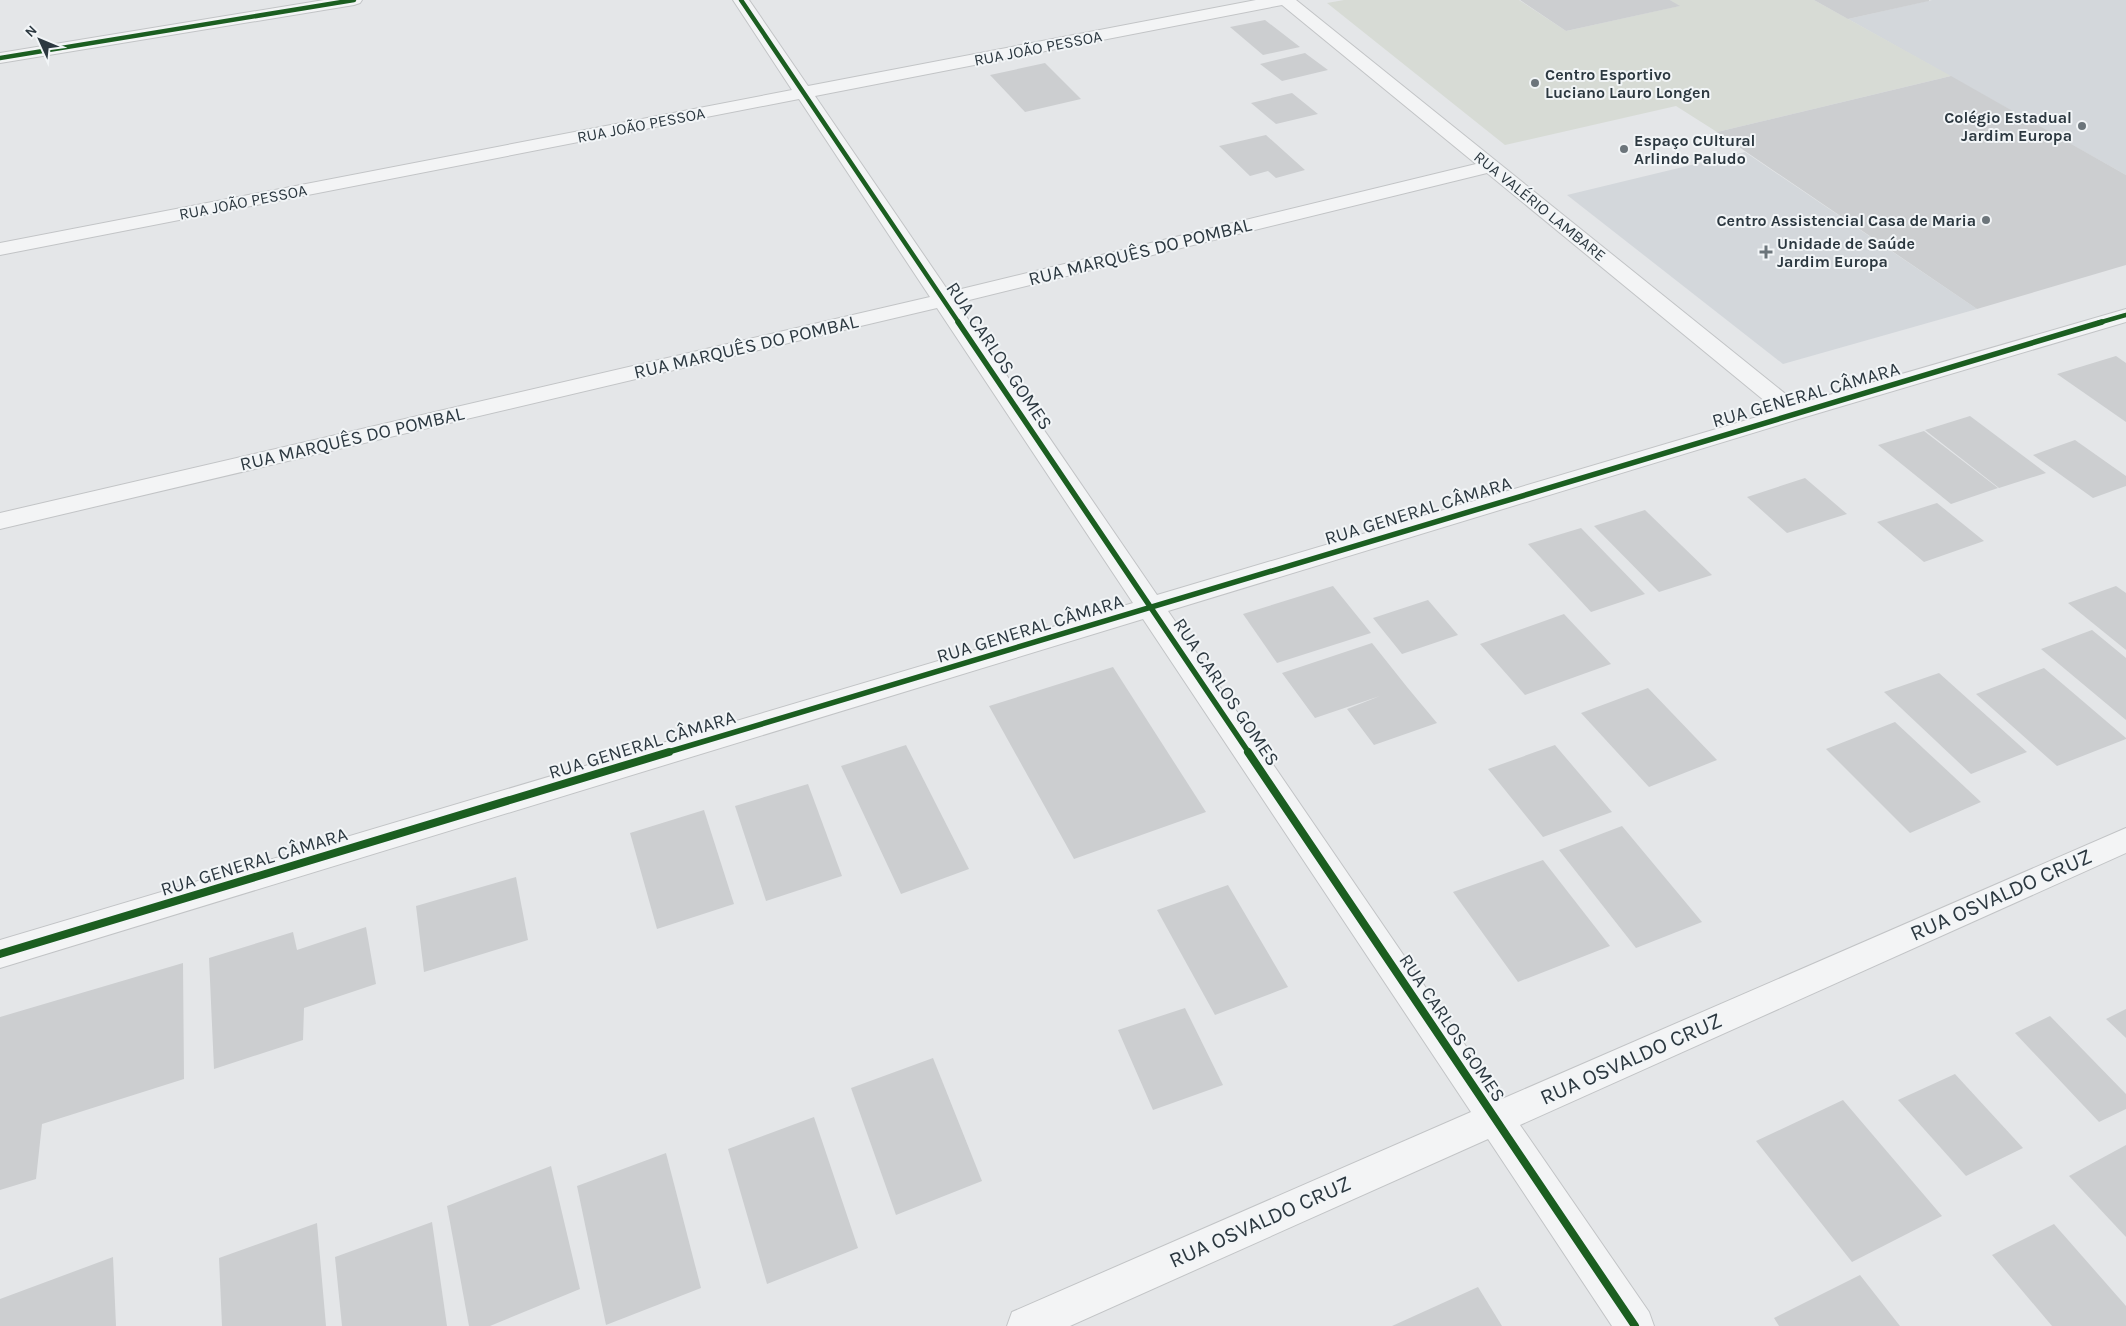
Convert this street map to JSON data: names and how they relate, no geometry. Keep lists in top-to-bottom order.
{
  "streets": {
    "street": [
      "RUA JOÃO PESSOA",
      "RUA VALÉRIO LAMBARE",
      "RUA MARQUÊS DO POMBAL",
      "RUA CARLOS GOMES",
      "RUA GENERAL CÂMARA",
      "RUA OSVALDO CRUZ"
    ]
  },
  "crossings": [
    ["RUA JOÃO PESSOA", "RUA CARLOS GOMES"],
    ["RUA VALÉRIO LAMBARE", "RUA MARQUÊS DO POMBAL"],
    ["RUA VALÉRIO LAMBARE", "RUA GENERAL CÂMARA"],
    ["RUA MARQUÊS DO POMBAL", "RUA CARLOS GOMES"],
    ["RUA CARLOS GOMES", "RUA GENERAL CÂMARA"],
    ["RUA CARLOS GOMES", "RUA OSVALDO CRUZ"]
  ],
  "places": {
    "other": [
      "Centro Esportivo Luciano Lauro Longen",
      "Colégio Estadual Jardim Europa",
      "Espaço CUltural Arlindo Paludo",
      "Centro Assistencial Casa de Maria"
    ],
    "health": ["Unidade de Saúde Jardim Europa"]
  },
  "north": "top left"
}
